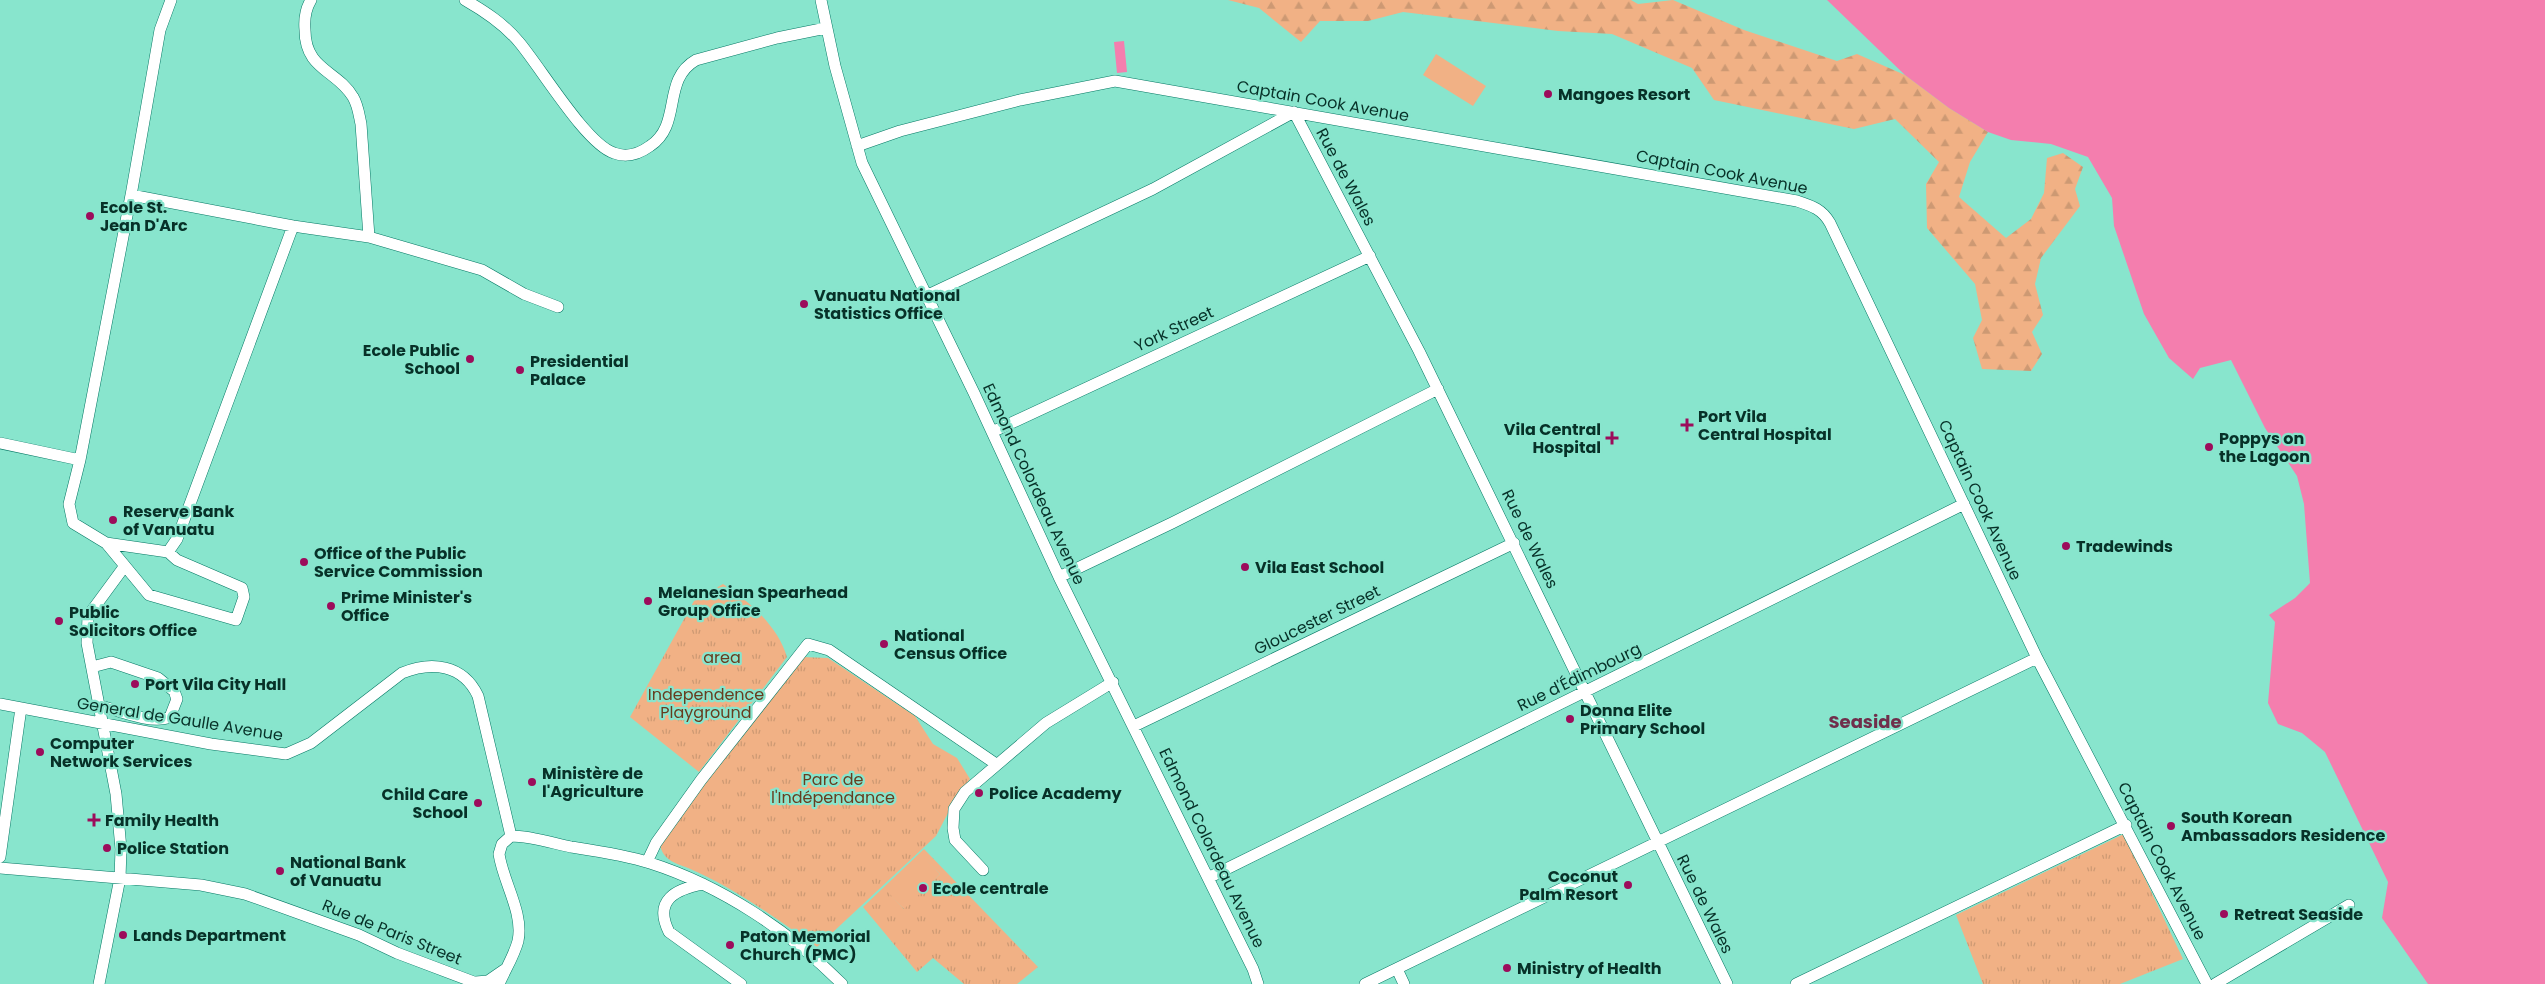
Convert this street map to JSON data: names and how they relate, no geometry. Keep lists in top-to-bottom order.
{
  "streets": {
    "street": [
      "Captain Cook Avenue",
      "Rue de Wales",
      "York Street",
      "Edmond Colordeau Avenue",
      "Gloucester Street",
      "Rue d'Édimbourg",
      "General de Gaulle Avenue",
      "Rue de Paris Street"
    ]
  },
  "crossings": [
    ["Captain Cook Avenue", "Rue de Wales"],
    ["Captain Cook Avenue", "Edmond Colordeau Avenue"],
    ["Captain Cook Avenue", "Rue d'Édimbourg"],
    ["Rue de Wales", "York Street"],
    ["Rue de Wales", "Gloucester Street"],
    ["Rue de Wales", "Rue d'Édimbourg"],
    ["York Street", "Edmond Colordeau Avenue"],
    ["Edmond Colordeau Avenue", "Gloucester Street"],
    ["Edmond Colordeau Avenue", "Rue d'Édimbourg"]
  ],
  "districts": ["Seaside"],
  "parks": ["area", "Independence Playground", "Parc de l'Indépendance"],
  "places": {
    "other": [
      "Mangoes Resort",
      "Ecole St. Jean D'Arc",
      "Vanuatu National Statistics Office",
      "Ecole Public School",
      "Presidential Palace",
      "Poppys on the Lagoon",
      "Reserve Bank of Vanuatu",
      "Tradewinds",
      "Office of the Public Service Commission",
      "Vila East School",
      "Melanesian Spearhead Group Office",
      "Prime Minister's Office",
      "Public Solicitors Office",
      "National Census Office",
      "Port Vila City Hall",
      "Donna Elite Primary School",
      "Computer Network Services",
      "Ministère de l'Agriculture",
      "Police Academy",
      "Child Care School",
      "South Korean Ambassadors Residence",
      "Police Station",
      "National Bank of Vanuatu",
      "Coconut Palm Resort",
      "Ecole centrale",
      "Retreat Seaside",
      "Lands Department",
      "Paton Memorial Church (PMC)",
      "Ministry of Health"
    ],
    "health": ["Port Vila Central Hospital", "Vila Central Hospital", "Family Health"]
  }
}
